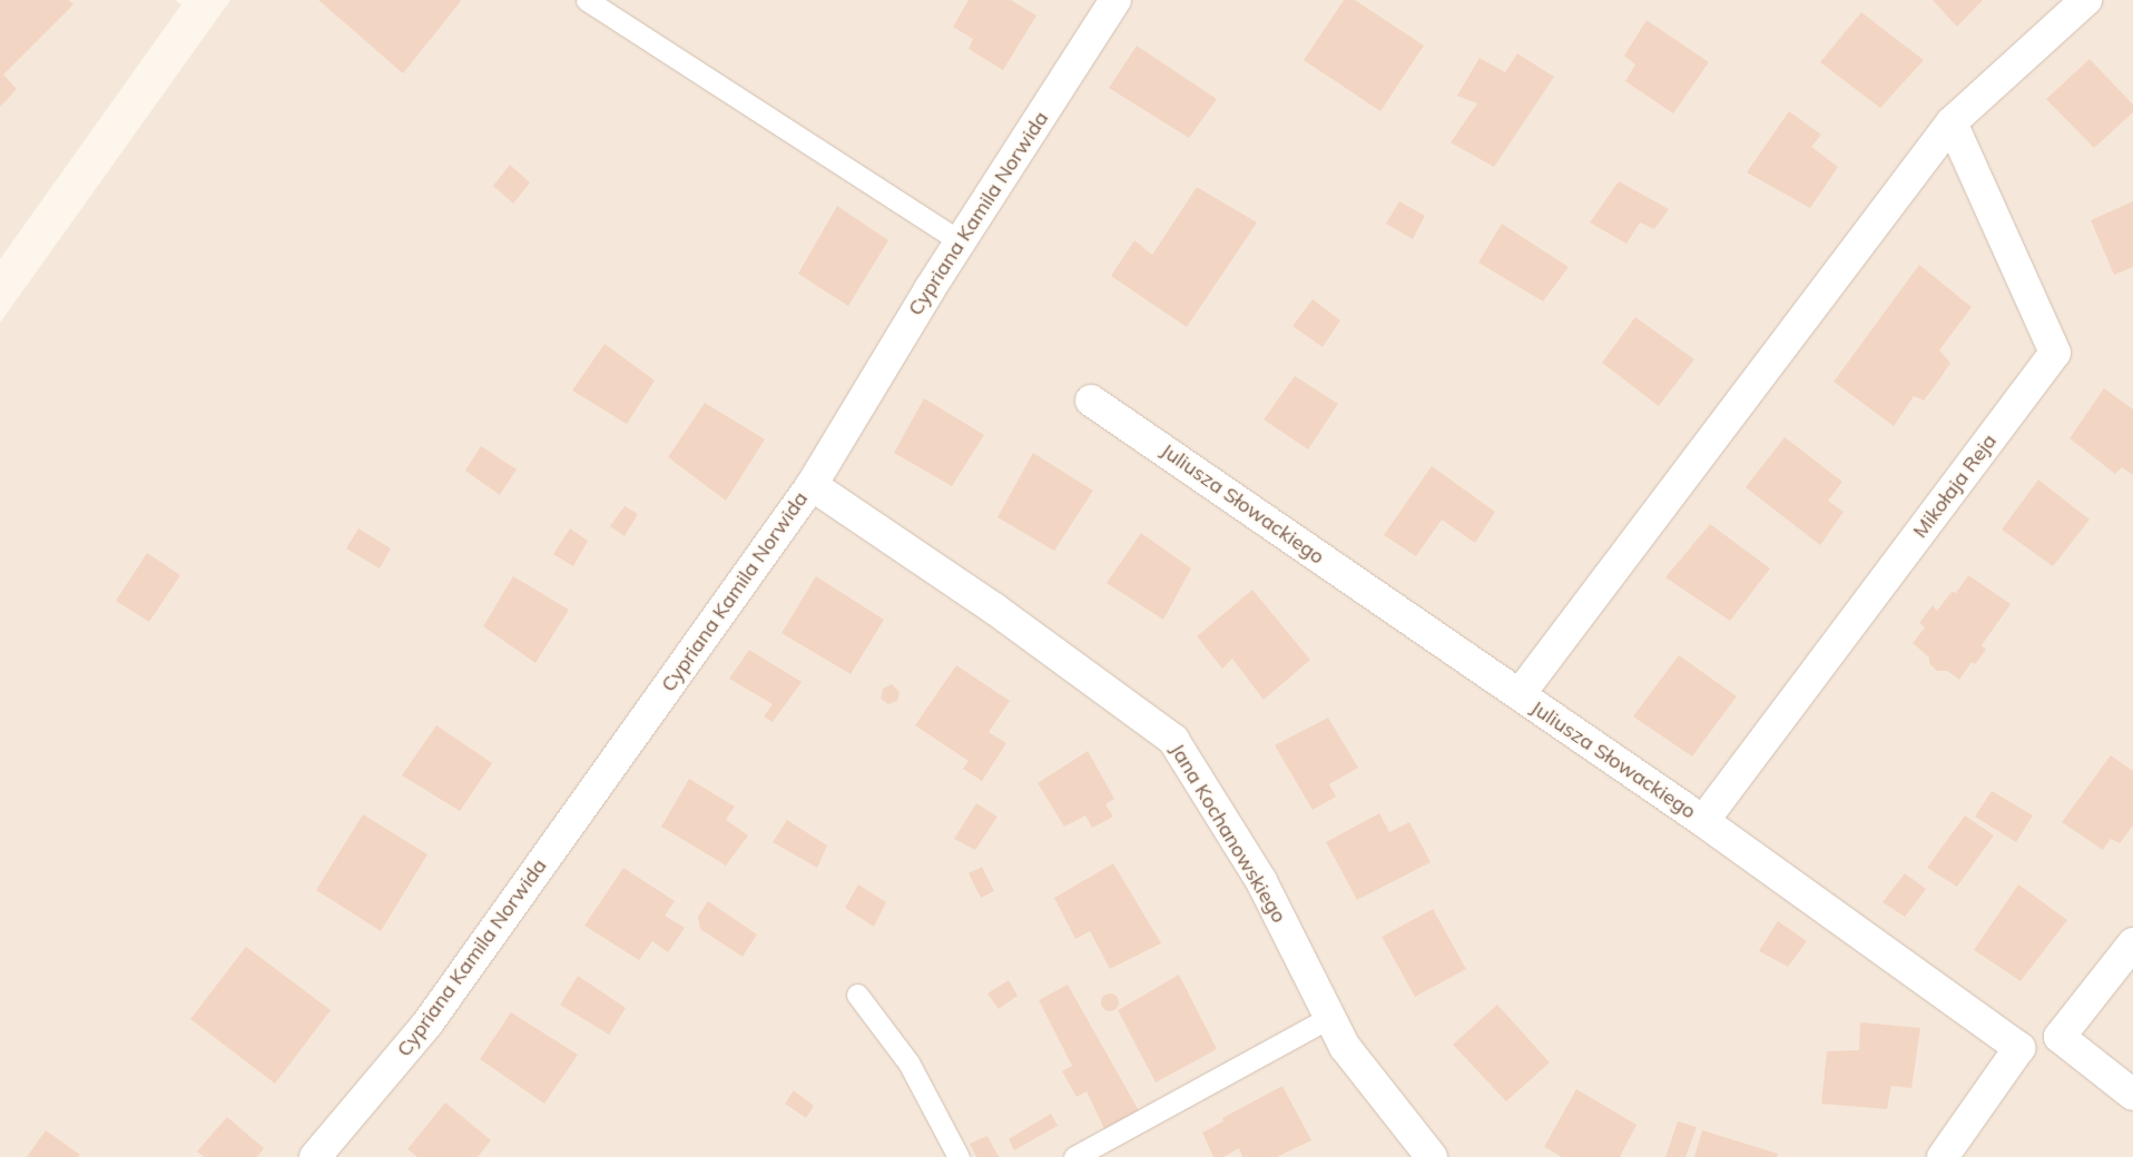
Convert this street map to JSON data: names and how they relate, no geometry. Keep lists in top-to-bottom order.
{
  "streets": {
    "street": [
      "Cypriana Kamila Norwida",
      "Mikołaja Reja",
      "Juliusza Słowackiego",
      "Jana Kochanowskiego"
    ]
  },
  "crossings": [
    ["Cypriana Kamila Norwida", "Jana Kochanowskiego"],
    ["Mikołaja Reja", "Juliusza Słowackiego"]
  ]
}
